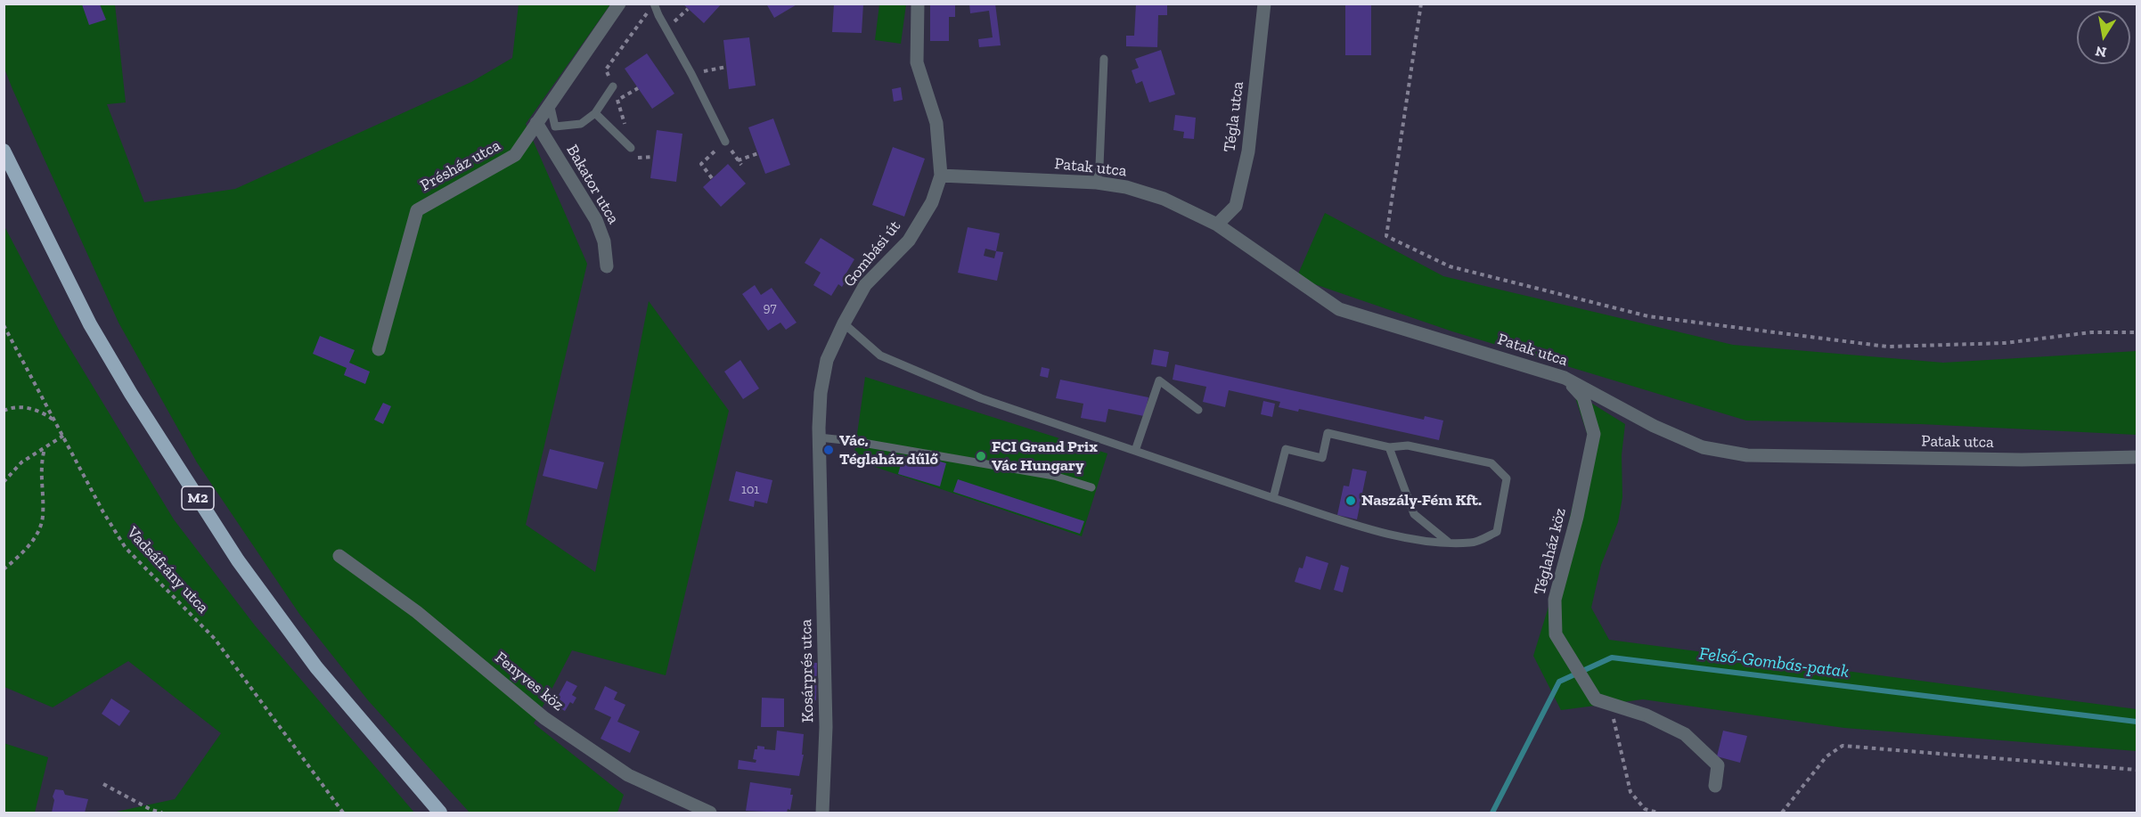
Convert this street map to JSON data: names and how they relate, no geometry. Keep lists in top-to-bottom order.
{
  "streets": {
    "highway": ["M2"],
    "street": [
      "Tégla utca",
      "Présház utca",
      "Patak utca",
      "Bakator utca",
      "Gombási út",
      "Téglaház köz",
      "Kosárprés utca",
      "Fenyves köz"
    ],
    "path": ["Vadsáfrány utca"]
  },
  "crossings": [
    ["Tégla utca", "Patak utca"],
    ["Présház utca", "Bakator utca"],
    ["Patak utca", "Gombási út"],
    ["Patak utca", "Téglaház köz"],
    ["Gombási út", "Kosárprés utca"]
  ],
  "water": ["Felső-Gombás-patak"],
  "places": ["Vác, Téglaház dűlő", "FCI Grand Prix Vác Hungary", "Naszály-Fém Kft."],
  "house_numbers": ["97", "101"],
  "north": "bottom"
}
